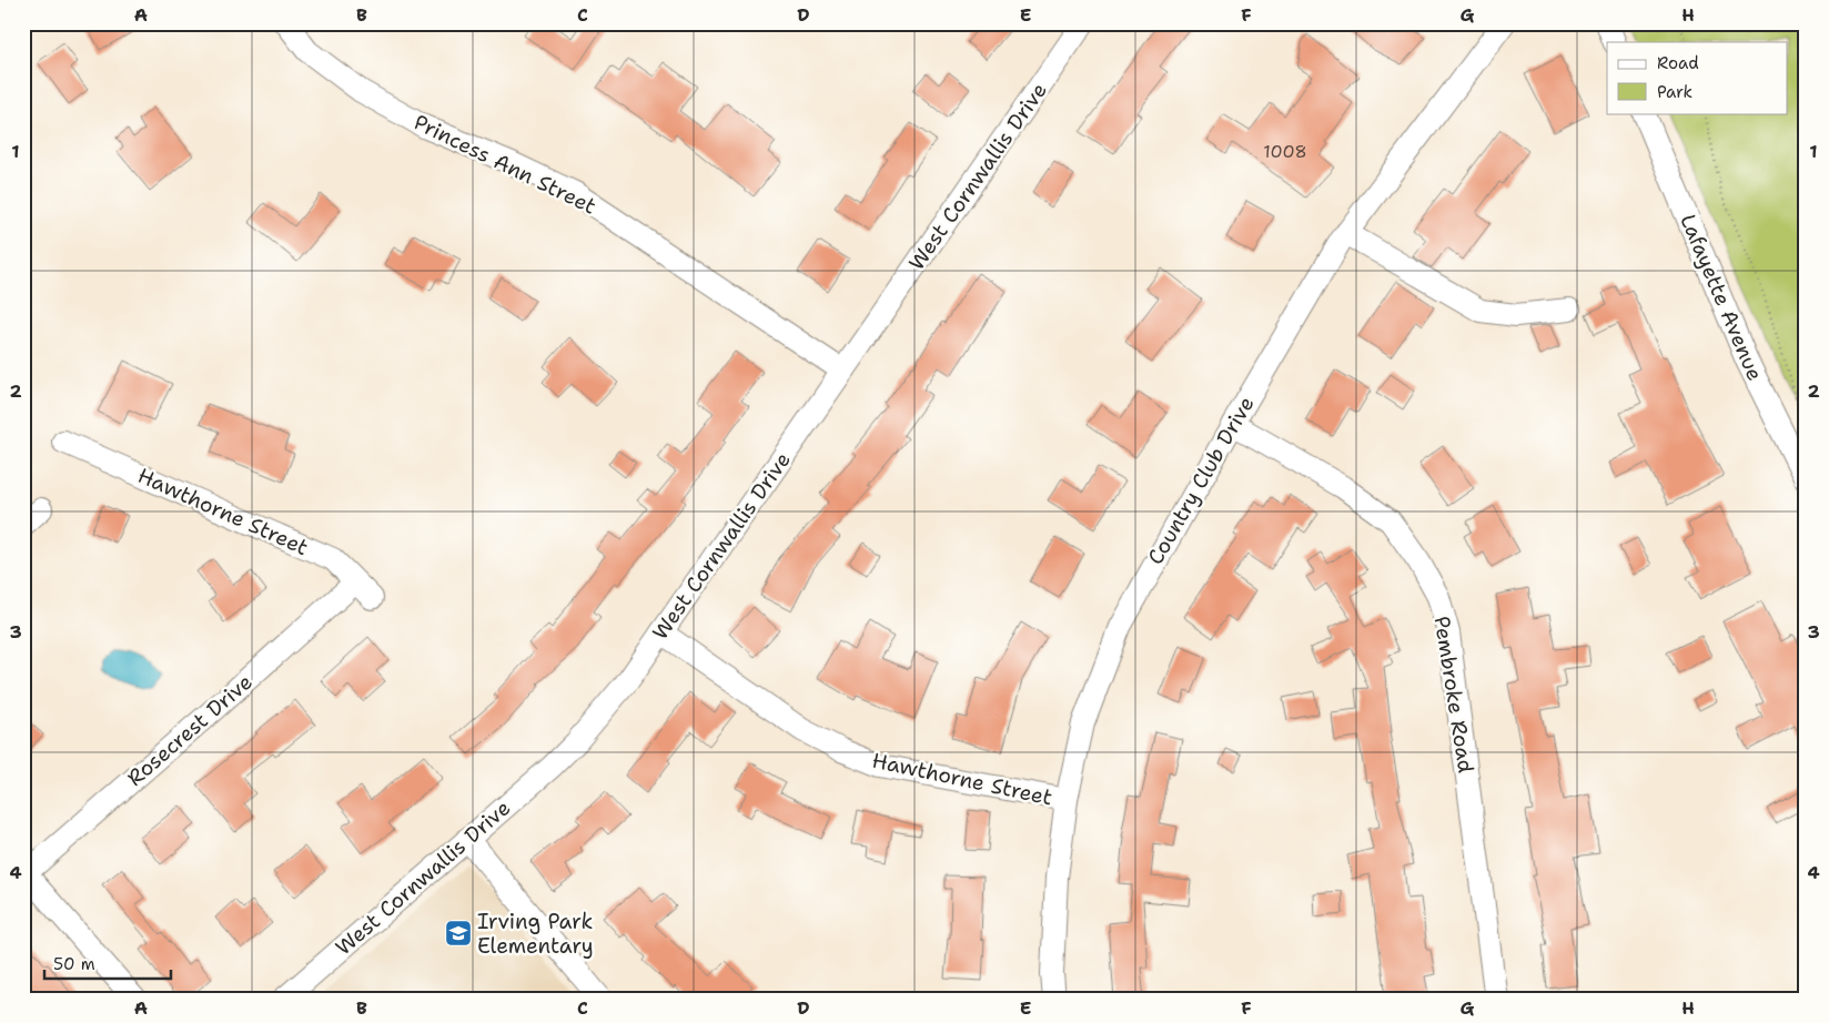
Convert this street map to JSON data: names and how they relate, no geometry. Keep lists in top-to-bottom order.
{
  "streets": {
    "street": [
      "Princess Ann Street",
      "West Cornwallis Drive",
      "Lafayette Avenue",
      "Country Club Drive",
      "Hawthorne Street",
      "Pembroke Road",
      "Rosecrest Drive"
    ]
  },
  "crossings": [
    ["Princess Ann Street", "West Cornwallis Drive"],
    ["West Cornwallis Drive", "Hawthorne Street"],
    ["Country Club Drive", "Hawthorne Street"],
    ["Country Club Drive", "Pembroke Road"],
    ["Hawthorne Street", "Rosecrest Drive"]
  ],
  "places": {
    "school or university": ["Irving Park Elementary"]
  },
  "house_numbers": ["1008"],
  "legend": ["Road", "Park"],
  "scale_bar": "50 m",
  "grid": {
    "columns": [
      "A",
      "B",
      "C",
      "D",
      "E",
      "F",
      "G",
      "H"
    ],
    "rows": [
      "1",
      "2",
      "3",
      "4"
    ]
  }
}
